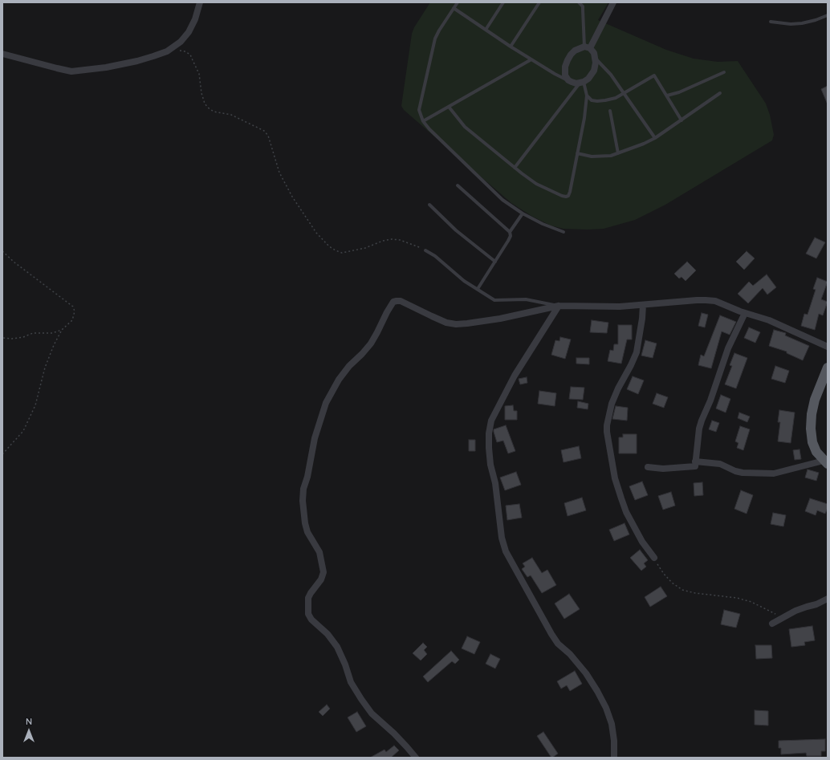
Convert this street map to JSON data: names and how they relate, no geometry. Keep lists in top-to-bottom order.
{
  "north": "top"
}
